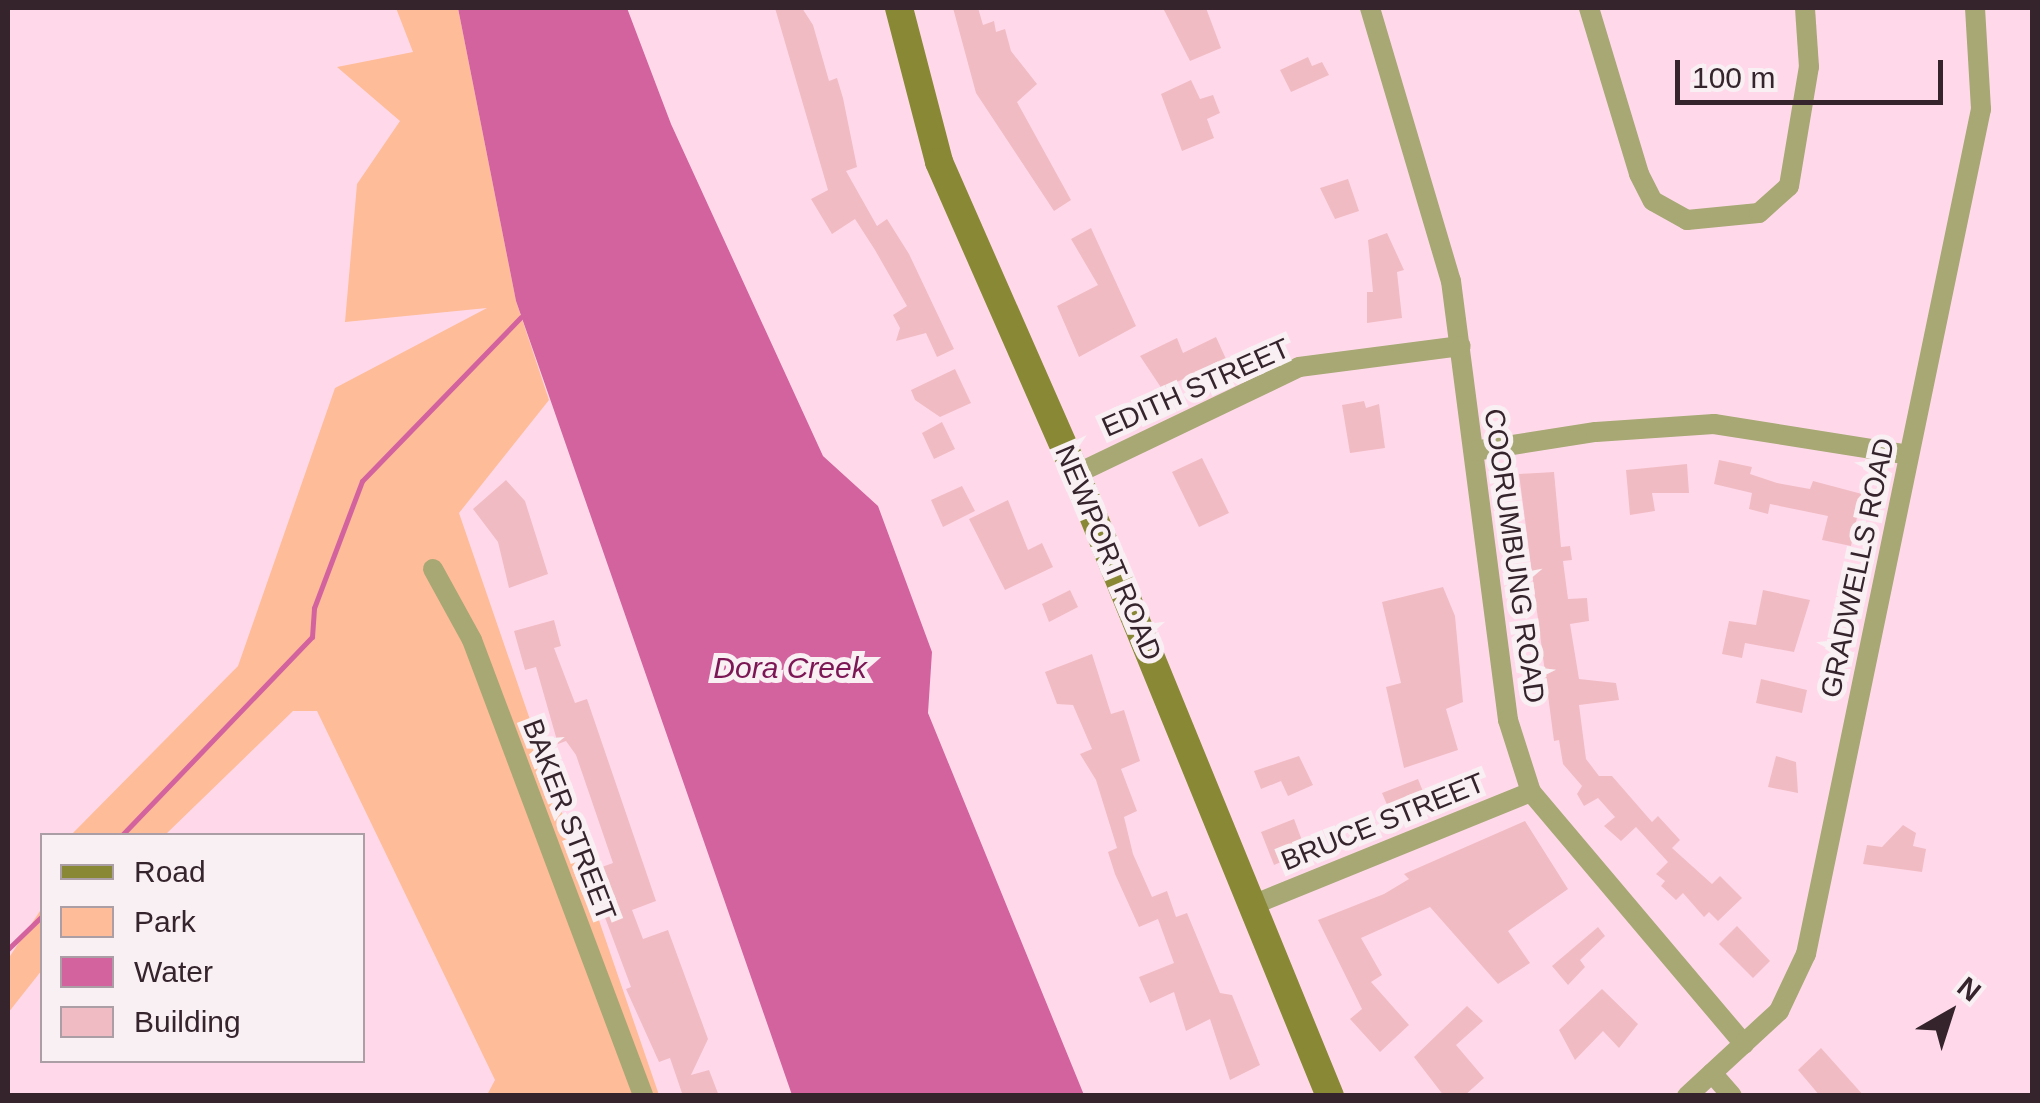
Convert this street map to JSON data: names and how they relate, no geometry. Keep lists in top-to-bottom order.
{
  "streets": {
    "street": [
      "EDITH STREET",
      "NEWPORT ROAD",
      "COORUMBUNG ROAD",
      "GRADWELLS ROAD",
      "BAKER STREET",
      "BRUCE STREET"
    ]
  },
  "crossings": [
    ["EDITH STREET", "NEWPORT ROAD"],
    ["EDITH STREET", "COORUMBUNG ROAD"],
    ["NEWPORT ROAD", "BRUCE STREET"],
    ["COORUMBUNG ROAD", "GRADWELLS ROAD"],
    ["COORUMBUNG ROAD", "BRUCE STREET"]
  ],
  "water": ["Dora Creek"],
  "legend": [
    "Road",
    "Park",
    "Water",
    "Building"
  ],
  "scale_bar": "100 m",
  "north": "top right"
}
